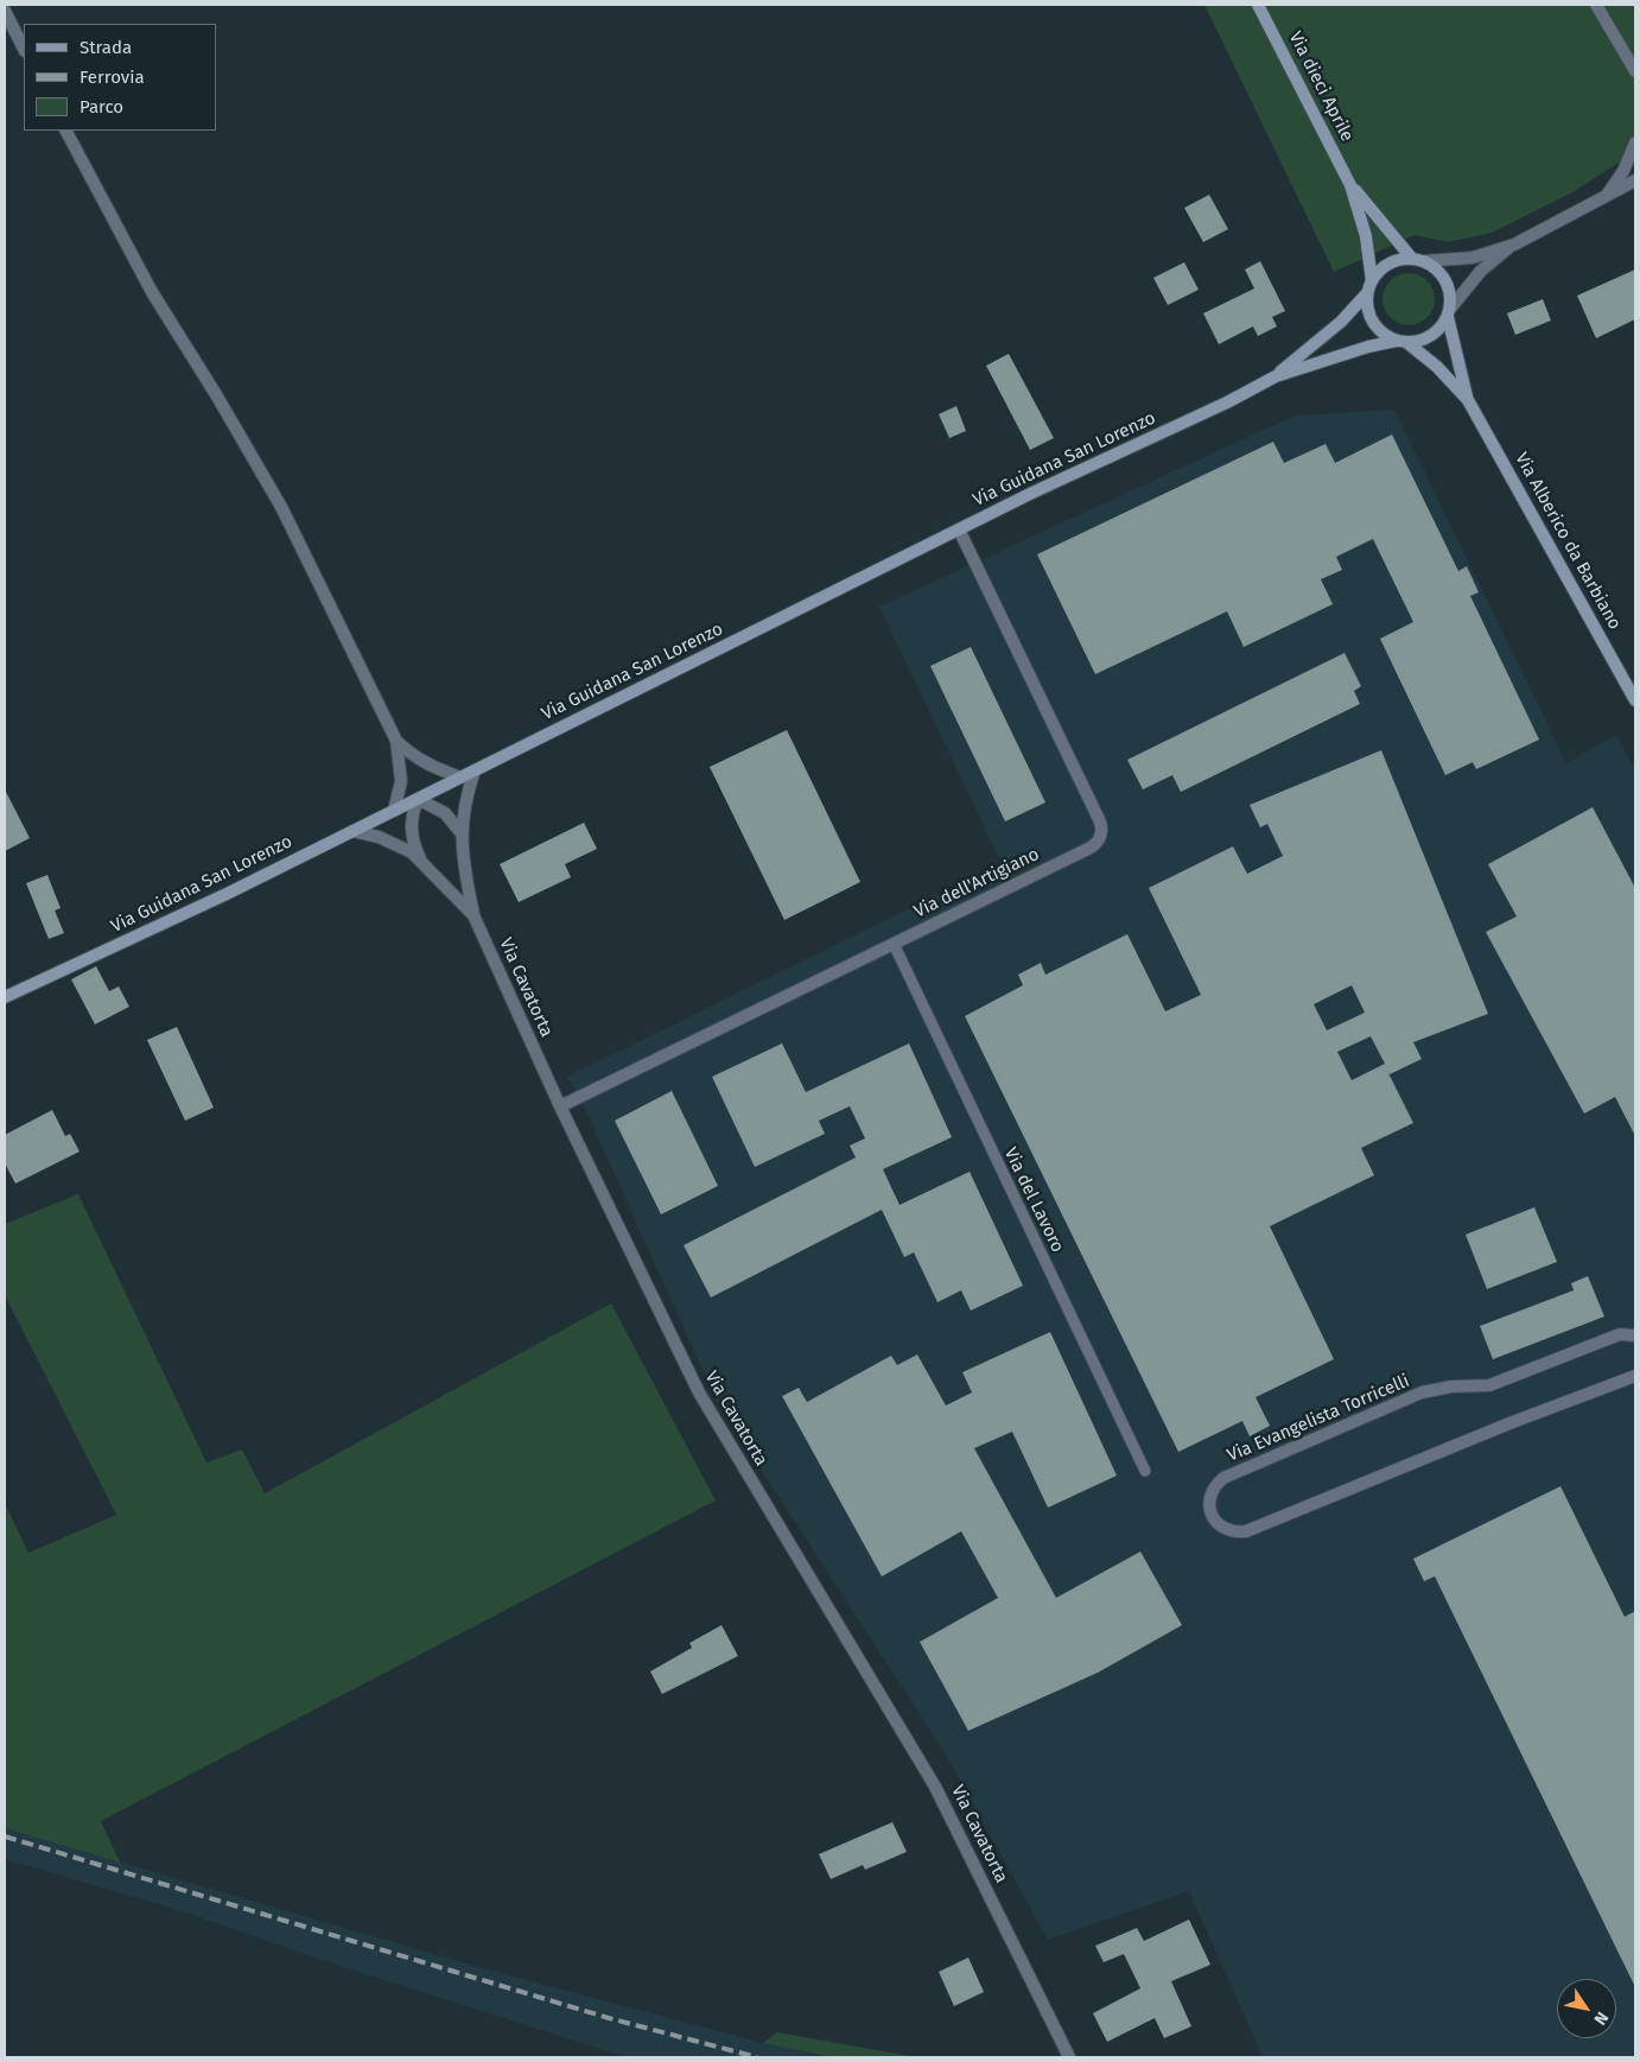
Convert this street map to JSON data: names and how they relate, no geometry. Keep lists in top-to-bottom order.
{
  "streets": {
    "street": [
      "Via dieci Aprile",
      "Via Guidana San Lorenzo",
      "Via Alberico da Barbiano",
      "Via dell'Artigiano",
      "Via Cavatorta",
      "Via Evangelista Torricelli"
    ],
    "lane": ["Via del Lavoro"]
  },
  "crossings": [
    ["Via dieci Aprile", "Via Alberico da Barbiano"],
    ["Via Guidana San Lorenzo", "Via dell'Artigiano"],
    ["Via Guidana San Lorenzo", "Via Cavatorta"],
    ["Via dell'Artigiano", "Via Cavatorta"],
    ["Via dell'Artigiano", "Via del Lavoro"]
  ],
  "legend": ["Strada", "Ferrovia", "Parco"],
  "north": "bottom right"
}
